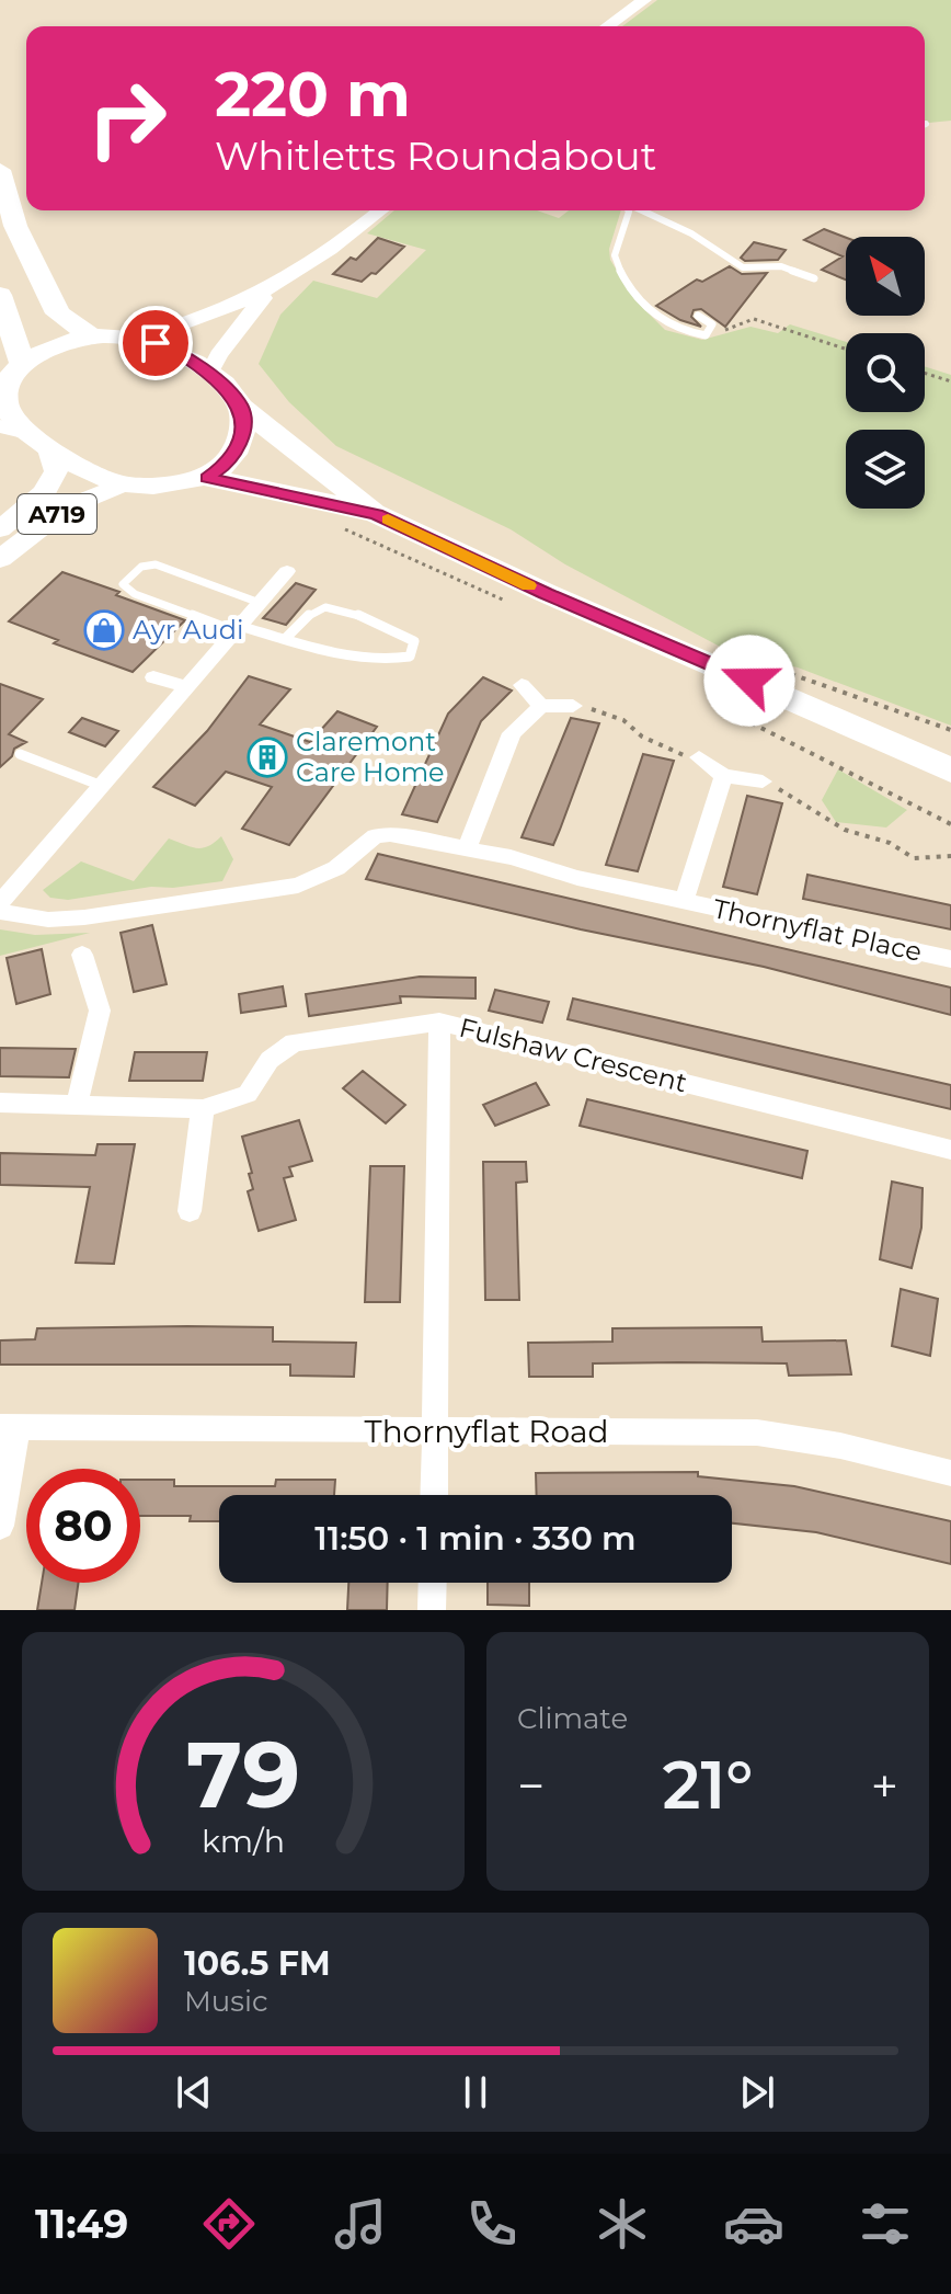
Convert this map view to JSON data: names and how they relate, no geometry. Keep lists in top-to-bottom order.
{
  "streets": {
    "main road": ["A719"],
    "street": ["Thornyflat Place", "Fulshaw Crescent", "Thornyflat Road"]
  },
  "crossings": [
    ["Fulshaw Crescent", "Thornyflat Road"]
  ],
  "places": {
    "shop": ["Ayr Audi"],
    "building": ["Claremont Care Home"]
  },
  "north": "top left",
  "page": {
    "turn": ["220 m", "Whitletts Roundabout"],
    "limit": "80",
    "trip": "11:50 · 1 min · 330 m",
    "tile": "Climate",
    "heat": ["−", "21°", "+"],
    "song": ["106.5 FM", "Music"],
    "tabs": "11:49",
    "gauge": ["79", "km/h"]
  }
}
